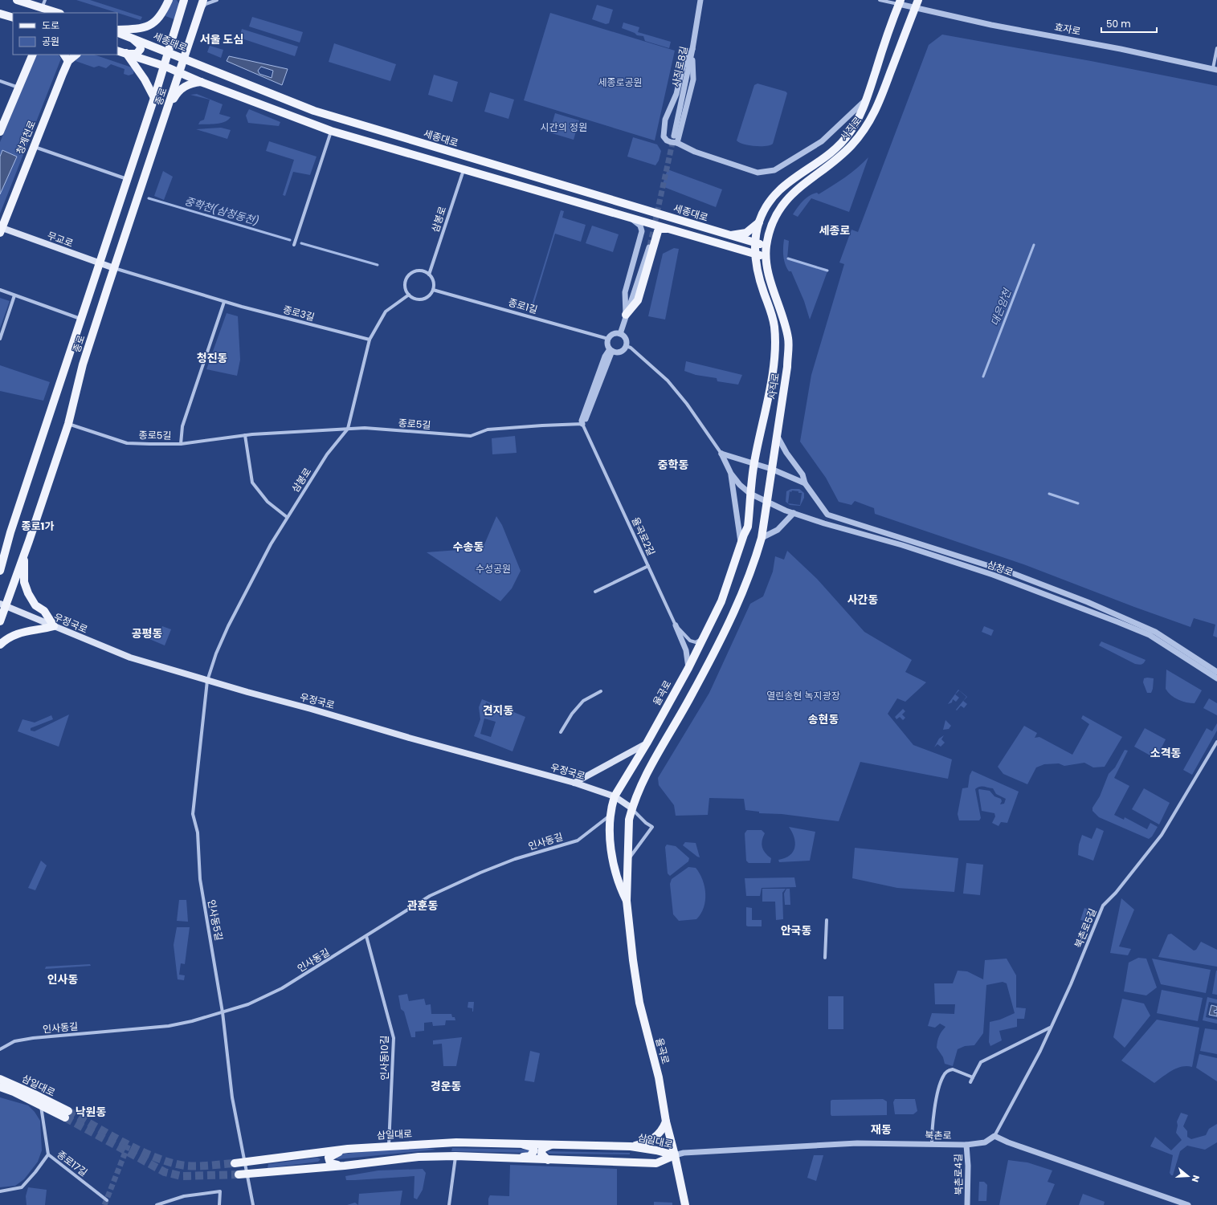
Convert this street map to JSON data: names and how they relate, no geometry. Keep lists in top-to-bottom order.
{
  "streets": {
    "main road": [
      "세종대로",
      "종로",
      "사직로",
      "청계천로",
      "무교로",
      "우정국로",
      "율곡로",
      "삼일대로"
    ],
    "street": [
      "효자로",
      "사직로8길",
      "삼봉로",
      "종로1길",
      "종로3길",
      "종로5길",
      "율곡로2길",
      "삼청로",
      "인사동길",
      "인사동5길",
      "북촌로5길",
      "인사동10길",
      "북촌로",
      "종로17길",
      "북촌로4길"
    ]
  },
  "crossings": [
    ["효자로", "사직로"],
    ["세종대로", "종로"],
    ["세종대로", "사직로"],
    ["종로", "무교로"],
    ["종로", "종로3길"],
    ["종로", "종로5길"],
    ["종로", "우정국로"],
    ["사직로", "삼청로"],
    ["사직로", "율곡로"],
    ["청계천로", "무교로"],
    ["삼봉로", "종로1길"],
    ["삼봉로", "종로3길"],
    ["삼봉로", "종로5길"],
    ["삼봉로", "우정국로"],
    ["삼봉로", "인사동5길"],
    ["무교로", "종로3길"],
    ["종로5길", "율곡로2길"],
    ["율곡로2길", "율곡로"],
    ["삼청로", "율곡로"],
    ["우정국로", "율곡로"],
    ["우정국로", "인사동5길"],
    ["율곡로", "인사동길"],
    ["율곡로", "삼일대로"],
    ["율곡로", "북촌로"],
    ["인사동길", "인사동5길"],
    ["인사동길", "인사동10길"],
    ["인사동5길", "삼일대로"],
    ["북촌로5길", "북촌로"],
    ["인사동10길", "삼일대로"],
    ["삼일대로", "북촌로"],
    ["삼일대로", "종로17길"],
    ["북촌로", "북촌로4길"]
  ],
  "districts": [
    "서울 도심",
    "세종로",
    "청진동",
    "중학동",
    "종로1가",
    "수송동",
    "사간동",
    "공평동",
    "견지동",
    "송현동",
    "소격동",
    "관훈동",
    "안국동",
    "인사동",
    "경운동",
    "낙원동",
    "재동"
  ],
  "water": ["중학천(삼청동천)", "대은암천"],
  "parks": [
    "세종로공원",
    "시간의 정원",
    "수성공원",
    "열린송현 녹지광장"
  ],
  "legend": ["도로", "공원"],
  "scale_bar": "50 m",
  "north": "right"
}
